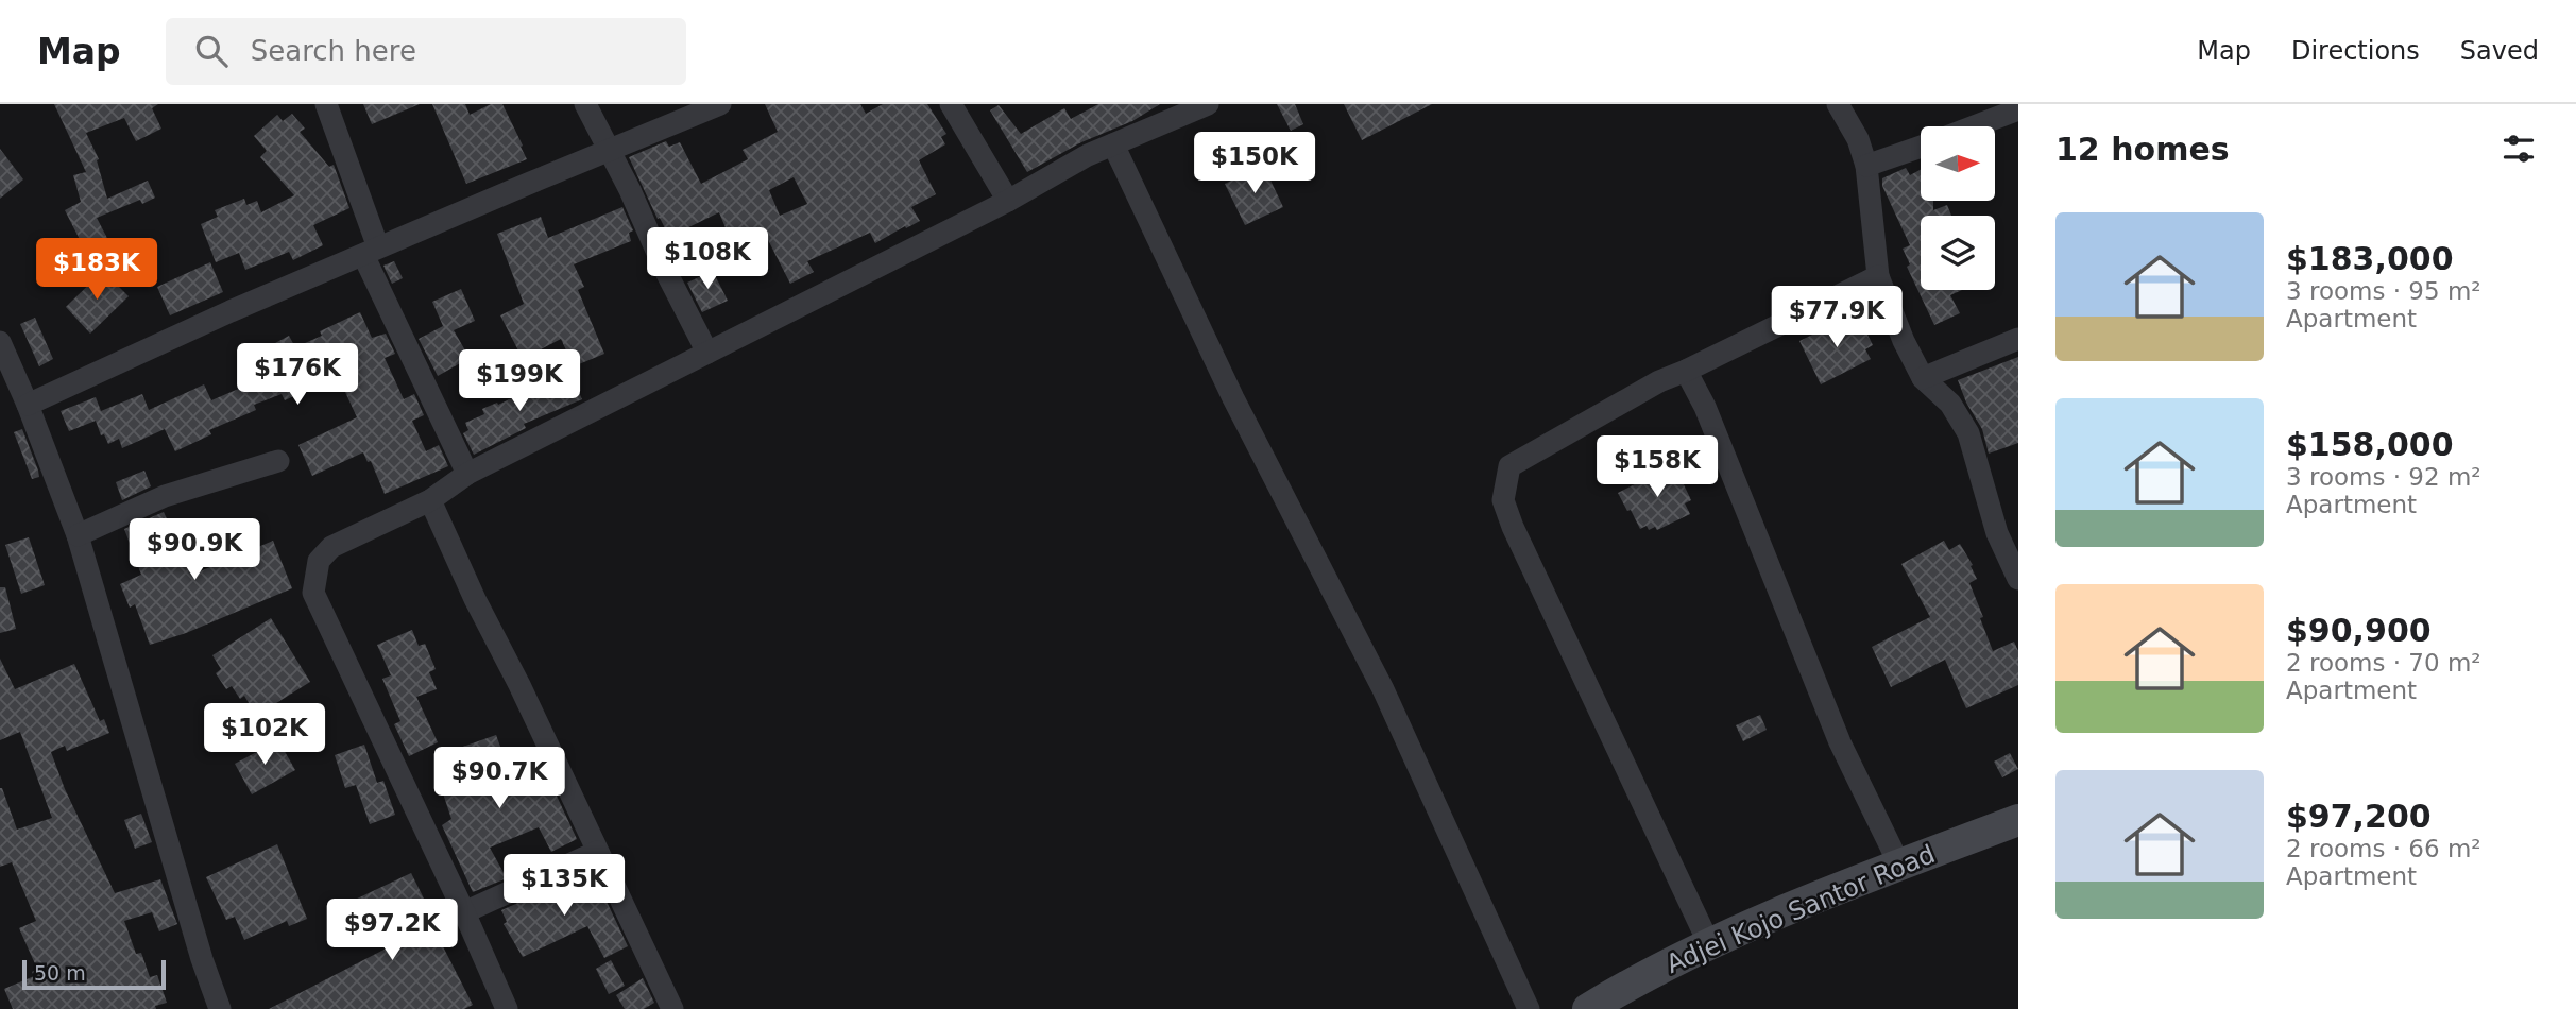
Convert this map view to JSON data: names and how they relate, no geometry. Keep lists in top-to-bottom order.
{
  "streets": {
    "street": ["Adjei Kojo Santor Road"]
  },
  "scale_bar": "50 m",
  "north": "right",
  "page": {
    "header": "Map",
    "search": "Search here",
    "nav": ["Map", "Directions", "Saved"],
    "heading": "12 homes",
    "price": [
      "$150K",
      "$108K",
      "$183K",
      "$77.9K",
      "$176K",
      "$199K",
      "$158K",
      "$90.9K",
      "$102K",
      "$90.7K",
      "$135K",
      "$97.2K"
    ],
    "list": [
      {
        "name": "$183,000",
        "note": "3 rooms · 95 m² · Apartment"
      },
      {
        "name": "$158,000",
        "note": "3 rooms · 92 m² · Apartment"
      },
      {
        "name": "$90,900",
        "note": "2 rooms · 70 m² · Apartment"
      },
      {
        "name": "$97,200",
        "note": "2 rooms · 66 m² · Apartment"
      }
    ],
    "scale": "50 m"
  }
}
